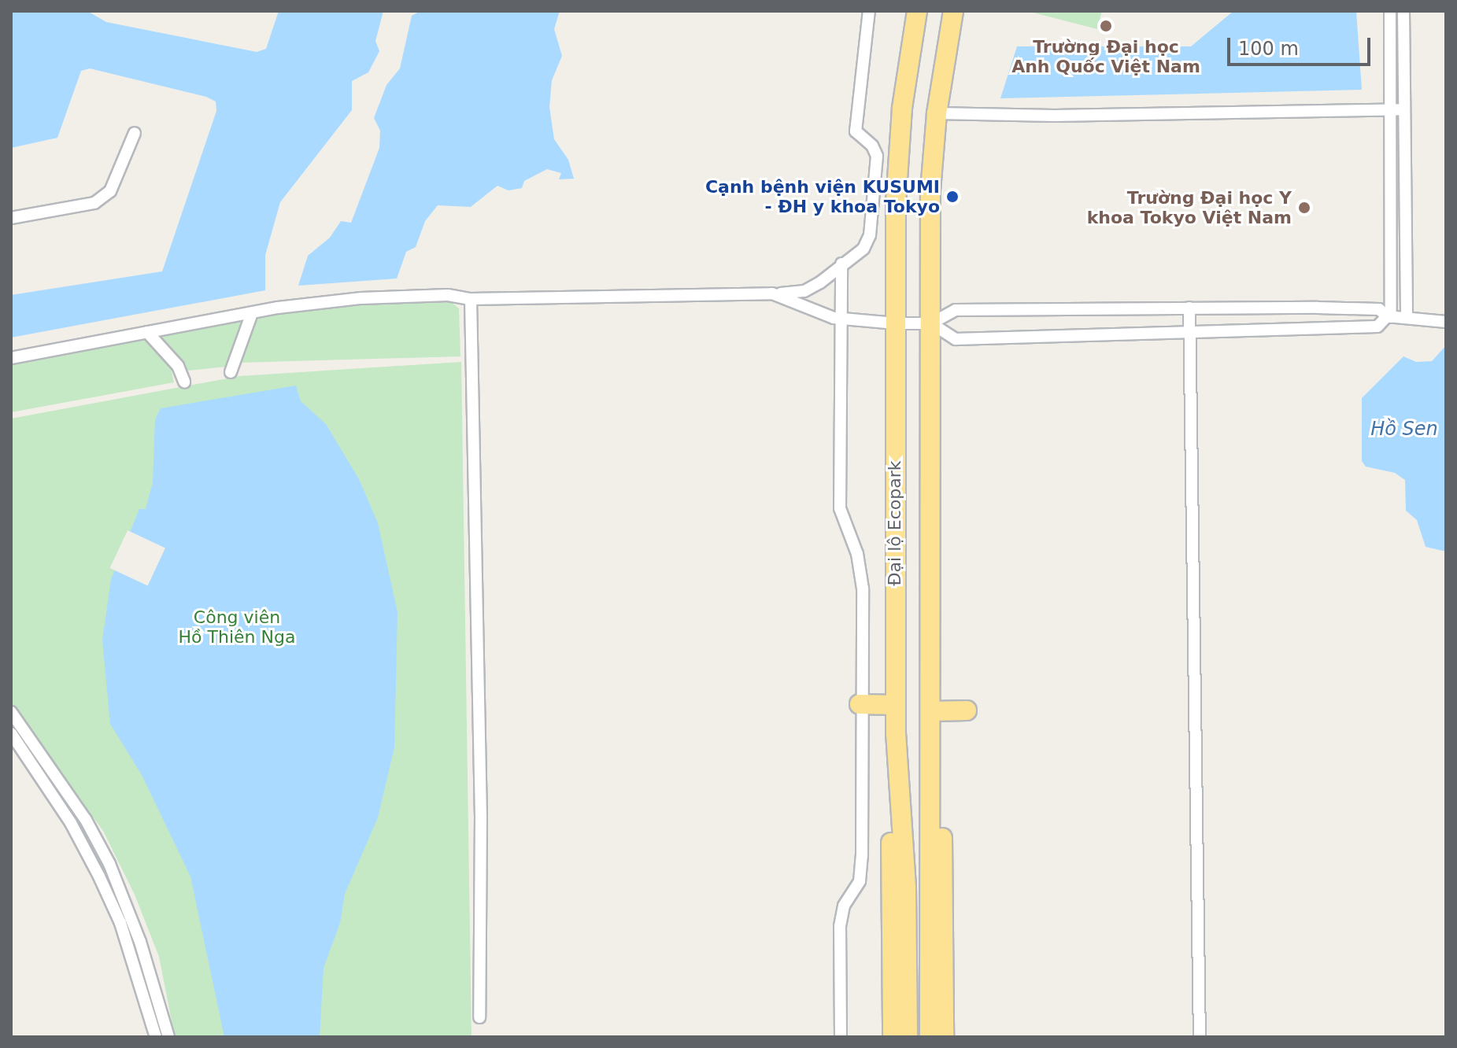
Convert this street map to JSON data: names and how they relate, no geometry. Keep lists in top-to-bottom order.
{
  "streets": {
    "highway": ["Đại lộ Ecopark"]
  },
  "water": ["Hồ Sen"],
  "parks": ["Công viên Hồ Thiên Nga"],
  "places": ["Trường Đại học Anh Quốc Việt Nam", "Cạnh bệnh viện KUSUMI - ĐH y khoa Tokyo", "Trường Đại học Y khoa Tokyo Việt Nam"],
  "scale_bar": "100 m"
}
